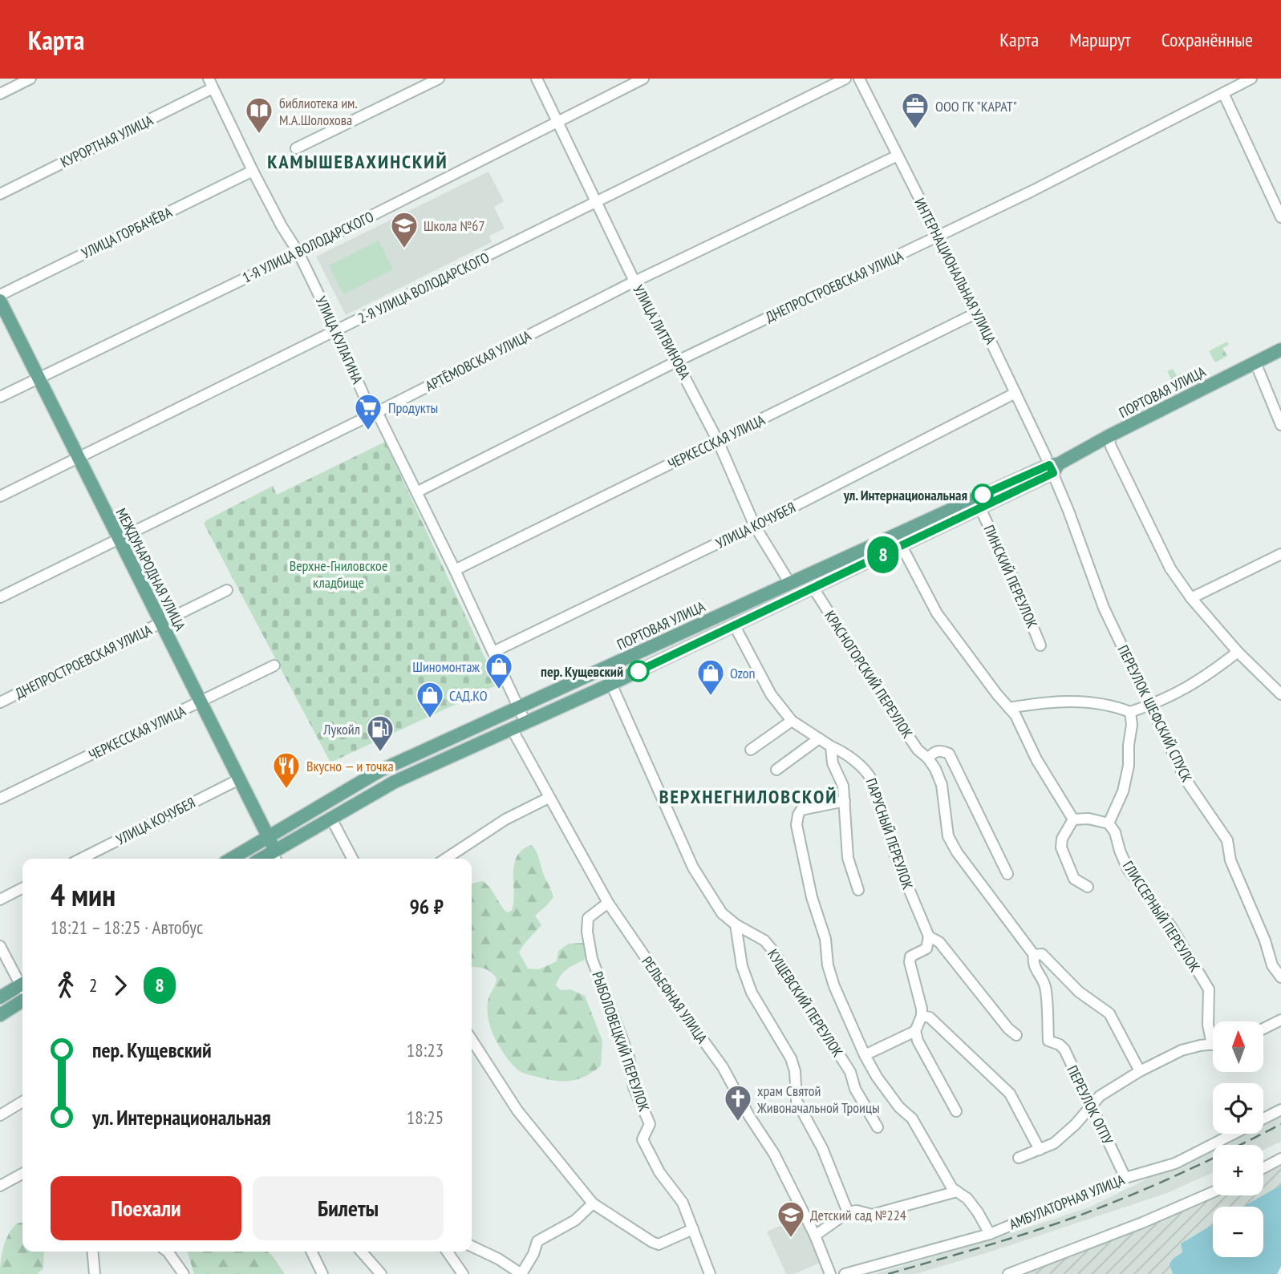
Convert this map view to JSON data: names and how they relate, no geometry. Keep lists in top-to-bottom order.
{
  "streets": {
    "main road": ["ПОРТОВАЯ УЛИЦА", "МЕЖДУНАРОДНАЯ УЛИЦА"],
    "street": [
      "КУРОРТНАЯ УЛИЦА",
      "УЛИЦА ГОРБАЧЁВА",
      "1-Я УЛИЦА ВОЛОДАРСКОГО",
      "ИНТЕРНАЦИОНАЛЬНАЯ УЛИЦА",
      "ДНЕПРОСТРОЕВСКАЯ УЛИЦА",
      "2-Я УЛИЦА ВОЛОДАРСКОГО",
      "УЛИЦА ЛИТВИНОВА",
      "УЛИЦА КУЛАГИНА",
      "АРТЁМОВСКАЯ УЛИЦА",
      "ЧЕРКЕССКАЯ УЛИЦА",
      "УЛИЦА КОЧУБЕЯ",
      "ПИНСКИЙ ПЕРЕУЛОК",
      "КРАСНОГОРСКИЙ ПЕРЕУЛОК",
      "ПЕРЕУЛОК ШЕФСКИЙ СПУСК",
      "ПАРУСНЫЙ ПЕРЕУЛОК",
      "ГЛИССЕРНЫЙ ПЕРЕУЛОК",
      "РЕЛЬЕФНАЯ УЛИЦА",
      "КУЩЕВСКИЙ ПЕРЕУЛОК",
      "РЫБОЛОВЕЦКИЙ ПЕРЕУЛОК",
      "ПЕРЕУЛОК ОГПУ",
      "АМБУЛАТОРНАЯ УЛИЦА"
    ]
  },
  "crossings": [
    ["КУРОРТНАЯ УЛИЦА", "УЛИЦА КУЛАГИНА"],
    ["УЛИЦА ГОРБАЧЁВА", "УЛИЦА КУЛАГИНА"],
    ["1-Я УЛИЦА ВОЛОДАРСКОГО", "УЛИЦА ЛИТВИНОВА"],
    ["1-Я УЛИЦА ВОЛОДАРСКОГО", "УЛИЦА КУЛАГИНА"],
    ["1-Я УЛИЦА ВОЛОДАРСКОГО", "МЕЖДУНАРОДНАЯ УЛИЦА"],
    ["ИНТЕРНАЦИОНАЛЬНАЯ УЛИЦА", "ДНЕПРОСТРОЕВСКАЯ УЛИЦА"],
    ["ИНТЕРНАЦИОНАЛЬНАЯ УЛИЦА", "АРТЁМОВСКАЯ УЛИЦА"],
    ["ИНТЕРНАЦИОНАЛЬНАЯ УЛИЦА", "ПОРТОВАЯ УЛИЦА"],
    ["ИНТЕРНАЦИОНАЛЬНАЯ УЛИЦА", "ЧЕРКЕССКАЯ УЛИЦА"],
    ["ИНТЕРНАЦИОНАЛЬНАЯ УЛИЦА", "УЛИЦА КОЧУБЕЯ"],
    ["ИНТЕРНАЦИОНАЛЬНАЯ УЛИЦА", "ПЕРЕУЛОК ШЕФСКИЙ СПУСК"],
    ["ДНЕПРОСТРОЕВСКАЯ УЛИЦА", "УЛИЦА ЛИТВИНОВА"],
    ["ДНЕПРОСТРОЕВСКАЯ УЛИЦА", "УЛИЦА КУЛАГИНА"],
    ["ДНЕПРОСТРОЕВСКАЯ УЛИЦА", "МЕЖДУНАРОДНАЯ УЛИЦА"],
    ["2-Я УЛИЦА ВОЛОДАРСКОГО", "УЛИЦА ЛИТВИНОВА"],
    ["2-Я УЛИЦА ВОЛОДАРСКОГО", "УЛИЦА КУЛАГИНА"],
    ["2-Я УЛИЦА ВОЛОДАРСКОГО", "МЕЖДУНАРОДНАЯ УЛИЦА"],
    ["УЛИЦА ЛИТВИНОВА", "АРТЁМОВСКАЯ УЛИЦА"],
    ["УЛИЦА ЛИТВИНОВА", "ПОРТОВАЯ УЛИЦА"],
    ["УЛИЦА ЛИТВИНОВА", "ЧЕРКЕССКАЯ УЛИЦА"],
    ["УЛИЦА ЛИТВИНОВА", "УЛИЦА КОЧУБЕЯ"],
    ["УЛИЦА КУЛАГИНА", "АРТЁМОВСКАЯ УЛИЦА"],
    ["УЛИЦА КУЛАГИНА", "ПОРТОВАЯ УЛИЦА"],
    ["УЛИЦА КУЛАГИНА", "ЧЕРКЕССКАЯ УЛИЦА"],
    ["УЛИЦА КУЛАГИНА", "УЛИЦА КОЧУБЕЯ"],
    ["АРТЁМОВСКАЯ УЛИЦА", "МЕЖДУНАРОДНАЯ УЛИЦА"],
    ["ПОРТОВАЯ УЛИЦА", "МЕЖДУНАРОДНАЯ УЛИЦА"],
    ["ПОРТОВАЯ УЛИЦА", "ПИНСКИЙ ПЕРЕУЛОК"],
    ["ПОРТОВАЯ УЛИЦА", "КРАСНОГОРСКИЙ ПЕРЕУЛОК"],
    ["ПОРТОВАЯ УЛИЦА", "ПЕРЕУЛОК ШЕФСКИЙ СПУСК"],
    ["ПОРТОВАЯ УЛИЦА", "ПАРУСНЫЙ ПЕРЕУЛОК"],
    ["ПОРТОВАЯ УЛИЦА", "РЕЛЬЕФНАЯ УЛИЦА"],
    ["ПОРТОВАЯ УЛИЦА", "КУЩЕВСКИЙ ПЕРЕУЛОК"],
    ["ЧЕРКЕССКАЯ УЛИЦА", "МЕЖДУНАРОДНАЯ УЛИЦА"],
    ["УЛИЦА КОЧУБЕЯ", "МЕЖДУНАРОДНАЯ УЛИЦА"],
    ["КРАСНОГОРСКИЙ ПЕРЕУЛОК", "ПЕРЕУЛОК ОГПУ"],
    ["ПАРУСНЫЙ ПЕРЕУЛОК", "КУЩЕВСКИЙ ПЕРЕУЛОК"],
    ["РЕЛЬЕФНАЯ УЛИЦА", "РЫБОЛОВЕЦКИЙ ПЕРЕУЛОК"],
    ["КУЩЕВСКИЙ ПЕРЕУЛОК", "АМБУЛАТОРНАЯ УЛИЦА"],
    ["ПЕРЕУЛОК ОГПУ", "АМБУЛАТОРНАЯ УЛИЦА"]
  ],
  "districts": ["КАМЫШЕВАХИНСКИЙ", "ВЕРХНЕГНИЛОВСКОЙ"],
  "parks": ["Верхне-Гниловское кладбище"],
  "places": {
    "office": ["ООО ГК \"КАРАТ\""],
    "library": ["библиотека им. М.А.Шолохова"],
    "school or university": ["Школа №67", "Детский сад №224"],
    "supermarket": ["Продукты"],
    "other": ["ул. Интернациональная", "пер. Кущевский"],
    "shop": ["Шиномонтаж", "Ozon", "САД.КО"],
    "fuel station": ["Лукойл"],
    "restaurant": ["Вкусно — и точка"],
    "church": ["храм Святой Живоначальной Троицы"]
  },
  "lines": ["bus line 8"],
  "north": "top",
  "page": {
    "header": "Карта",
    "nav": ["Карта", "Маршрут", "Сохранённые"],
    "on_map": "8",
    "heading": ["4 мин", "18:21 – 18:25 · Автобус", "96 ₽"],
    "legs": ["2", "8"],
    "list": [
      {
        "name": "пер. Кущевский",
        "value": "18:23"
      },
      {
        "name": "ул. Интернациональная",
        "value": "18:25"
      }
    ],
    "map_buttons": ["+", "−"],
    "buttons": ["Поехали", "Билеты"]
  }
}
